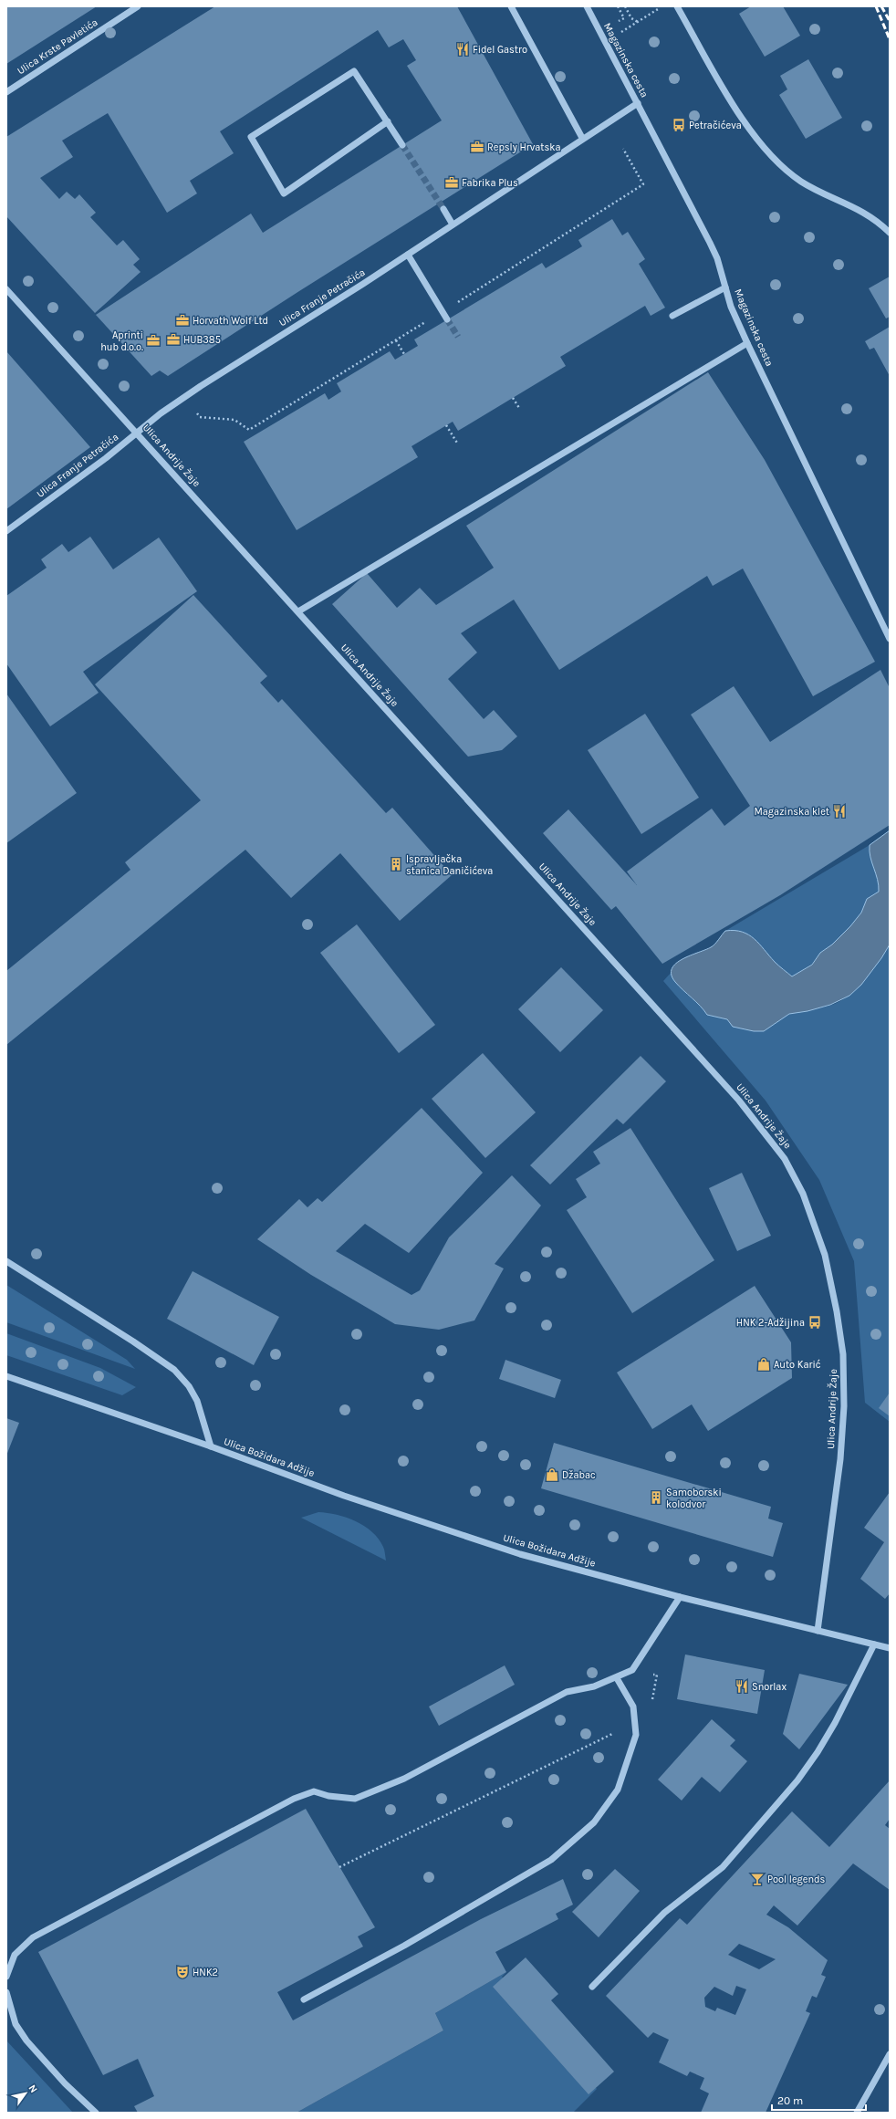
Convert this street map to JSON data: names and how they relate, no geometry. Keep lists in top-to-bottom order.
{
  "streets": {
    "street": [
      "Ulica Krste Pavletića",
      "Magazinska cesta",
      "Ulica Franje Petračića",
      "Ulica Andrije Žaje",
      "Ulica Božidara Adžije"
    ]
  },
  "crossings": [
    ["Magazinska cesta", "Ulica Franje Petračića"],
    ["Ulica Franje Petračića", "Ulica Andrije Žaje"],
    ["Ulica Andrije Žaje", "Ulica Božidara Adžije"]
  ],
  "places": {
    "restaurant": ["Fidel Gastro", "Magazinska klet", "Snorlax"],
    "bus stop": ["Petračićeva", "HNK 2-Adžijina"],
    "office": [
      "Repsly Hrvatska",
      "Fabrika Plus",
      "Horvath Wolf Ltd",
      "HUB385",
      "Aprinti hub d.o.o."
    ],
    "building": ["Ispravljačka stanica Daničićeva", "Samoborski kolodvor"],
    "shop": ["Auto Karić", "Džabac"],
    "bar": ["Pool legends"],
    "theatre": ["HNK2"]
  },
  "scale_bar": "20 m",
  "north": "top right"
}
